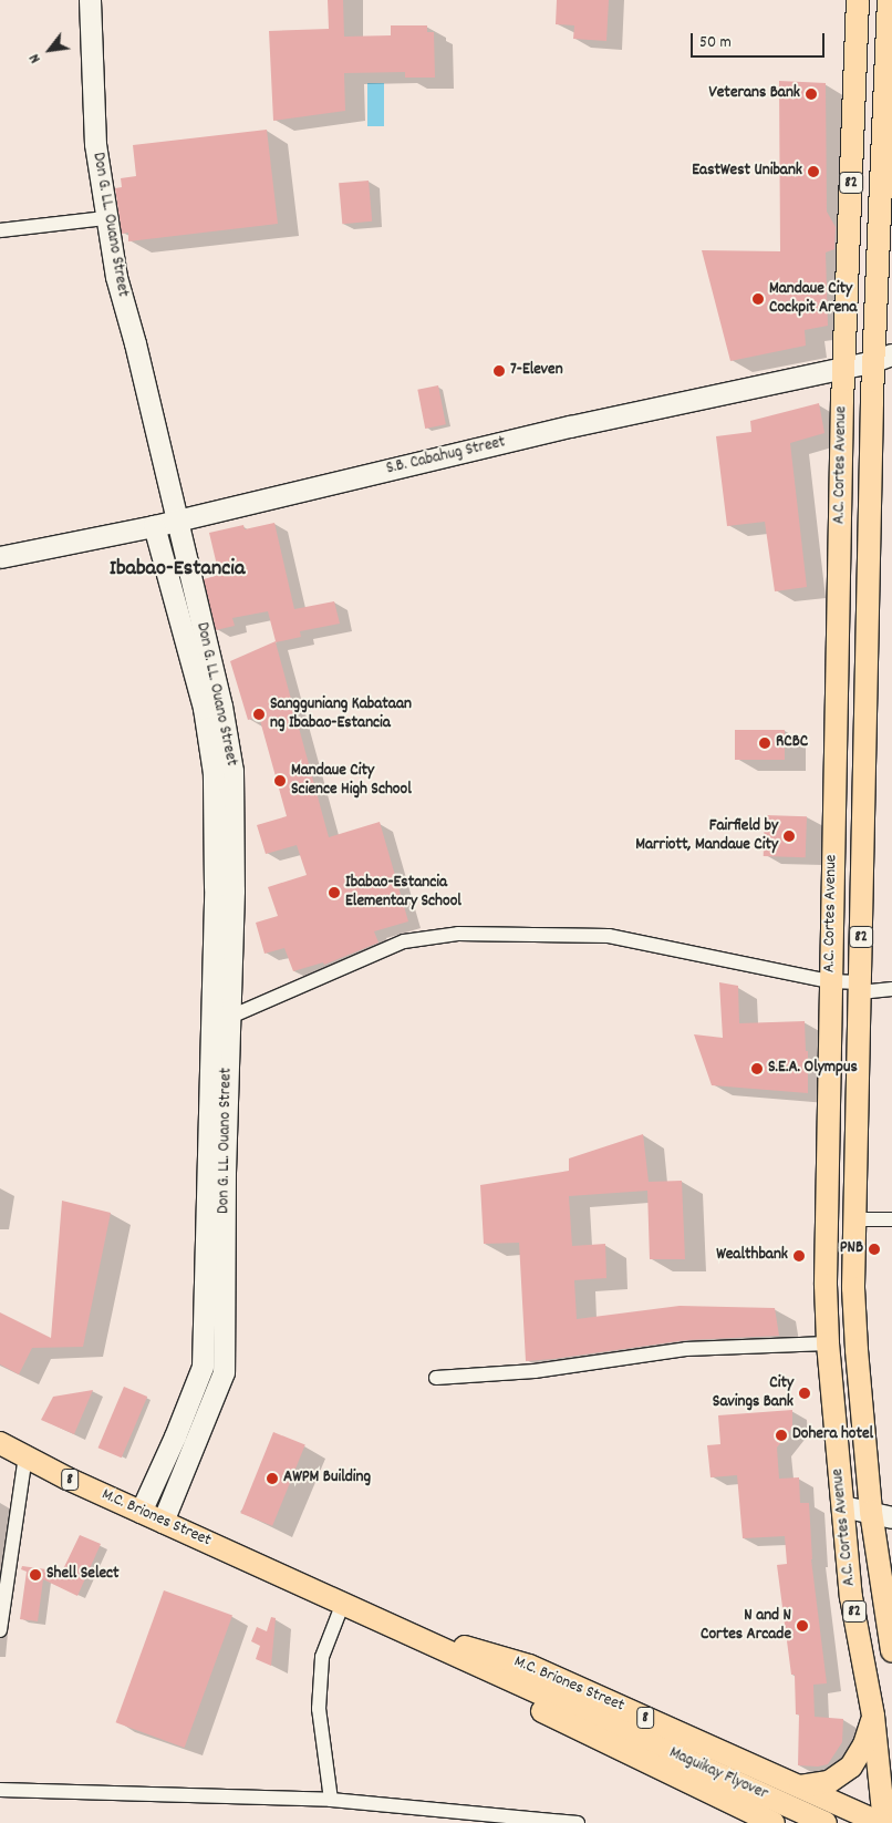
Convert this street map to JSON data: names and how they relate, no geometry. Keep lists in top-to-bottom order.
{
  "streets": {
    "main road": [
      "82",
      "A.C. Cortes Avenue",
      "8",
      "M.C. Briones Street",
      "Maguikay Flyover"
    ],
    "street": ["Don G. LL. Ouano Street", "S.B. Cabahug Street"]
  },
  "crossings": [
    ["Don G. LL. Ouano Street", "S.B. Cabahug Street"],
    ["Don G. LL. Ouano Street", "M.C. Briones Street"],
    ["S.B. Cabahug Street", "A.C. Cortes Avenue"],
    ["M.C. Briones Street", "Maguikay Flyover"]
  ],
  "districts": ["Ibabao-Estancia"],
  "places": [
    "Veterans Bank",
    "EastWest Unibank",
    "Mandaue City Cockpit Arena",
    "7-Eleven",
    "Sangguniang Kabataan ng Ibabao-Estancia",
    "RCBC",
    "Mandaue City Science High School",
    "Fairfield by Marriott, Mandaue City",
    "Ibabao-Estancia Elementary School",
    "S.E.A. Olympus",
    "PNB",
    "Wealthbank",
    "City Savings Bank",
    "Dohera hotel",
    "AWPM Building",
    "Shell Select",
    "N and N Cortes Arcade"
  ],
  "scale_bar": "50 m",
  "north": "bottom left"
}
